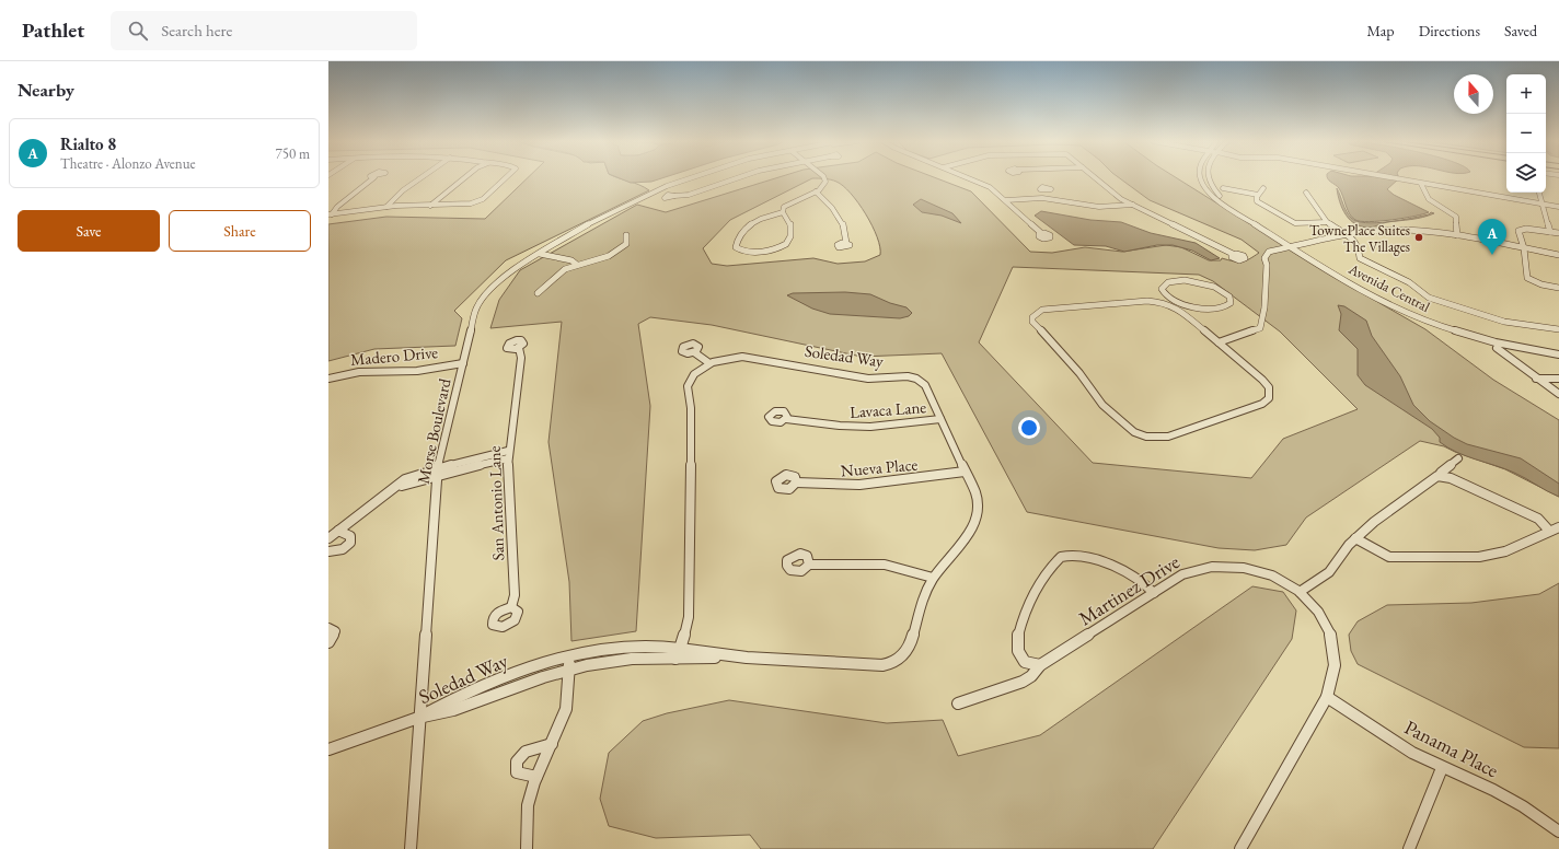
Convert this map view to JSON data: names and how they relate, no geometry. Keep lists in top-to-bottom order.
{
  "streets": {
    "street": [
      "Avenida Central",
      "Madero Drive",
      "Soledad Way",
      "Lavaca Lane",
      "Morse Boulevard",
      "Nueva Place",
      "San Antonio Lane",
      "Martinez Drive",
      "Panama Place"
    ]
  },
  "crossings": [
    ["Madero Drive", "Morse Boulevard"],
    ["Soledad Way", "Lavaca Lane"],
    ["Soledad Way", "Morse Boulevard"],
    ["Soledad Way", "Nueva Place"],
    ["Martinez Drive", "Panama Place"]
  ],
  "places": ["TownePlace Suites The Villages"],
  "north": "top",
  "page": {
    "header": "Pathlet",
    "search": "Search here",
    "nav": ["Map", "Directions", "Saved"],
    "heading": "Nearby",
    "map_buttons": ["+", "−"],
    "list": [
      {
        "mark": "A",
        "name": "Rialto 8",
        "note": "Theatre · Alonzo Avenue",
        "value": "750 m"
      }
    ],
    "buttons": ["Save", "Share"],
    "pins": "A"
  }
}
